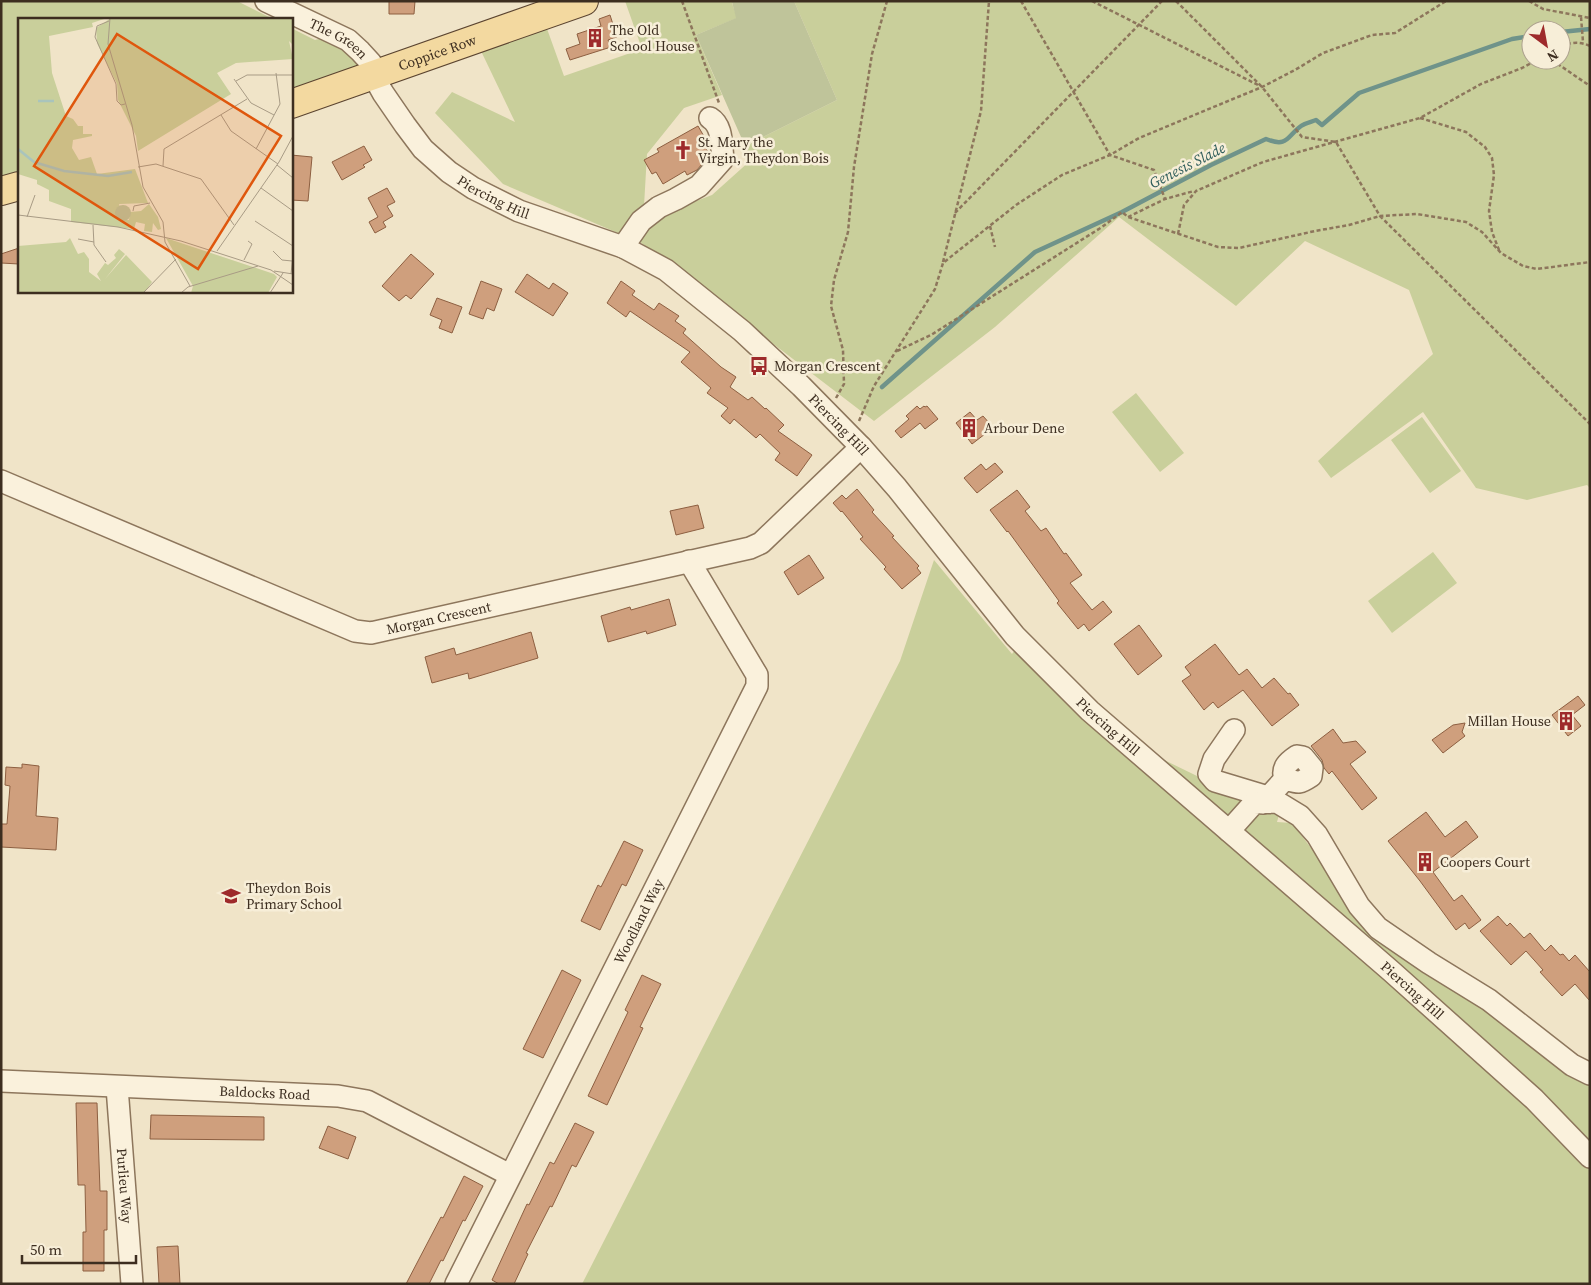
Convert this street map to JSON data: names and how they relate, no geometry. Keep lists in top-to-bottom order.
{
  "streets": {
    "main road": ["Coppice Row"],
    "street": [
      "The Green",
      "Piercing Hill",
      "Morgan Crescent",
      "Woodland Way",
      "Baldocks Road",
      "Purlieu Way"
    ]
  },
  "crossings": [
    ["The Green", "Coppice Row"],
    ["The Green", "Piercing Hill"],
    ["Coppice Row", "Piercing Hill"],
    ["Piercing Hill", "Morgan Crescent"],
    ["Morgan Crescent", "Woodland Way"],
    ["Woodland Way", "Baldocks Road"],
    ["Baldocks Road", "Purlieu Way"]
  ],
  "water": ["Genesis Slade"],
  "places": {
    "building": [
      "The Old School House",
      "Arbour Dene",
      "Millan House",
      "Coopers Court"
    ],
    "church": ["St. Mary the Virgin, Theydon Bois"],
    "bus stop": ["Morgan Crescent"],
    "school or university": ["Theydon Bois Primary School"]
  },
  "scale_bar": "50 m",
  "north": "bottom right"
}
